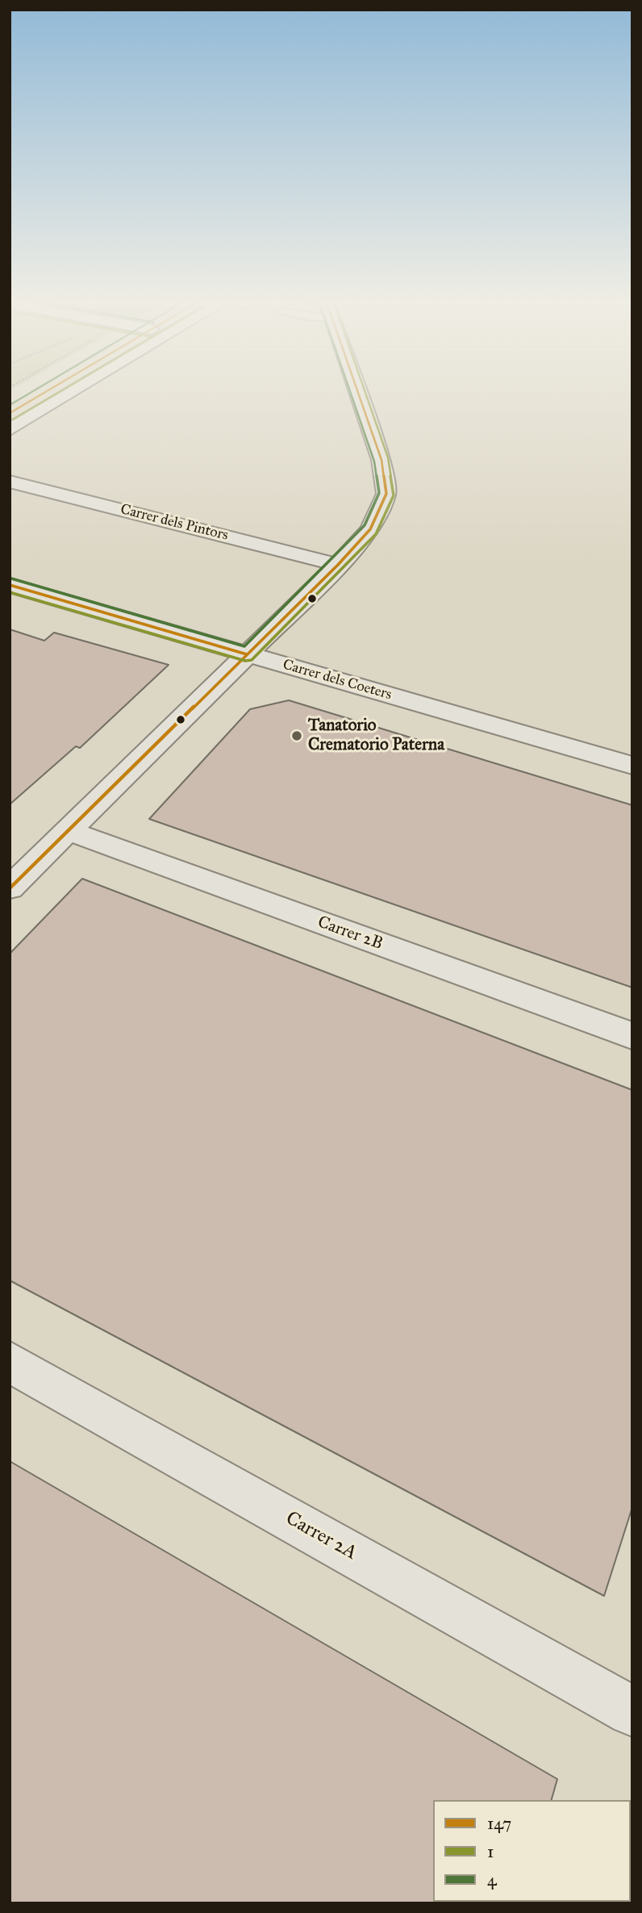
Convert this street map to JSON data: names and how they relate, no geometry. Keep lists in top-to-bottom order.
{
  "streets": {
    "street": [
      "Carrer dels Pintors",
      "Carrer dels Coeters",
      "Carrer 2B",
      "Carrer 2A"
    ]
  },
  "places": ["Tanatorio Crematorio Paterna"],
  "lines": ["transit line 147", "transit line 1", "transit line 4"],
  "legend": ["147", "1", "4"]
}
